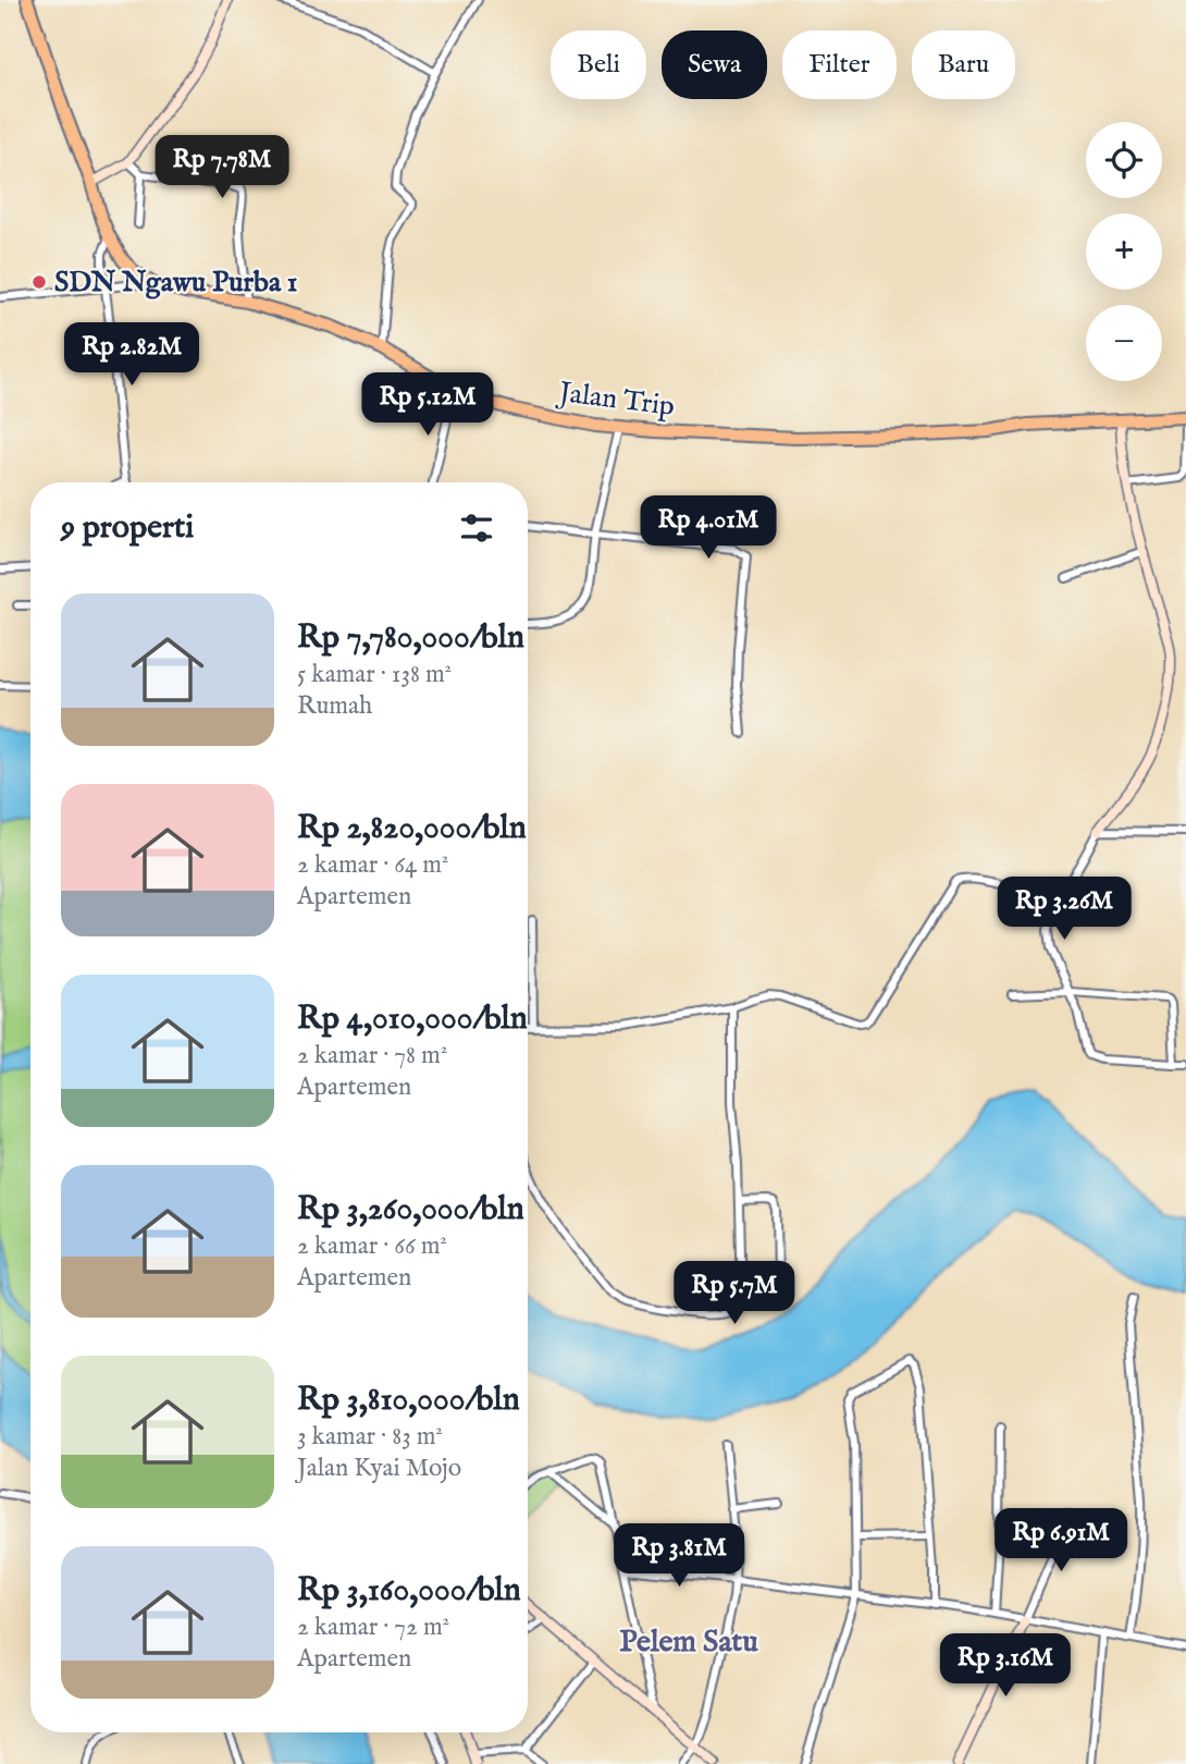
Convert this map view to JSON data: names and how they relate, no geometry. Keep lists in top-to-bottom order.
{
  "streets": {
    "highway": ["Jalan Trip"]
  },
  "districts": ["Pelem Satu"],
  "places": ["SDN Ngawu Purba 1"],
  "page": {
    "chip": [
      "Beli",
      "Sewa",
      "Filter",
      "Baru"
    ],
    "map_buttons": ["+", "−"],
    "price": [
      "Rp 7.78M",
      "Rp 2.82M",
      "Rp 5.12M",
      "Rp 4.01M",
      "Rp 3.26M",
      "Rp 5.7M",
      "Rp 6.91M",
      "Rp 3.81M",
      "Rp 3.16M"
    ],
    "heading": "9 properti",
    "list": [
      {
        "name": "Rp 7,780,000/bln",
        "note": "5 kamar · 138 m² · Rumah"
      },
      {
        "name": "Rp 2,820,000/bln",
        "note": "2 kamar · 64 m² · Apartemen"
      },
      {
        "name": "Rp 4,010,000/bln",
        "note": "2 kamar · 78 m² · Apartemen"
      },
      {
        "name": "Rp 3,260,000/bln",
        "note": "2 kamar · 66 m² · Apartemen"
      },
      {
        "name": "Rp 3,810,000/bln",
        "note": "3 kamar · 83 m² · Jalan Kyai Mojo"
      },
      {
        "name": "Rp 3,160,000/bln",
        "note": "2 kamar · 72 m² · Apartemen"
      }
    ]
  }
}
